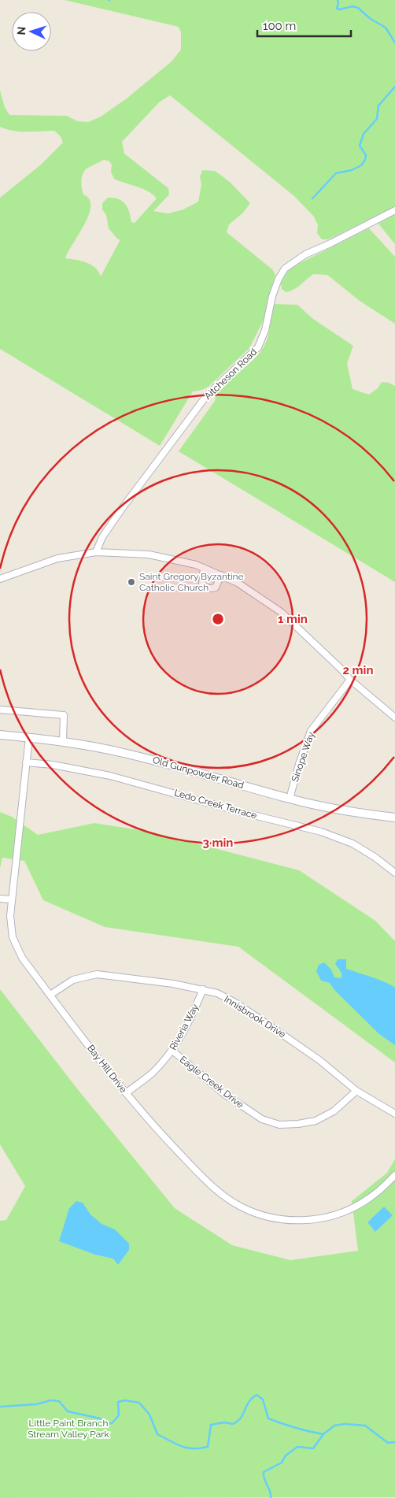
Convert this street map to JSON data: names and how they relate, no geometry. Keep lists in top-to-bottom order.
{
  "streets": {
    "main road": ["Old Gunpowder Road"],
    "street": [
      "Aitcheson Road",
      "Sinope Way",
      "Ledo Creek Terrace",
      "Innisbrook Drive",
      "Riveria Way",
      "Bay Hill Drive",
      "Eagle Creek Drive"
    ]
  },
  "crossings": [
    ["Sinope Way", "Old Gunpowder Road"],
    ["Old Gunpowder Road", "Bay Hill Drive"],
    ["Ledo Creek Terrace", "Bay Hill Drive"],
    ["Innisbrook Drive", "Riveria Way"],
    ["Innisbrook Drive", "Bay Hill Drive"],
    ["Innisbrook Drive", "Eagle Creek Drive"],
    ["Riveria Way", "Bay Hill Drive"],
    ["Riveria Way", "Eagle Creek Drive"]
  ],
  "parks": ["Little Paint Branch Stream Valley Park"],
  "places": ["Saint Gregory Byzantine Catholic Church"],
  "scale_bar": "100 m",
  "north": "left",
  "rings": ["1 min", "2 min", "3 min"]
}
